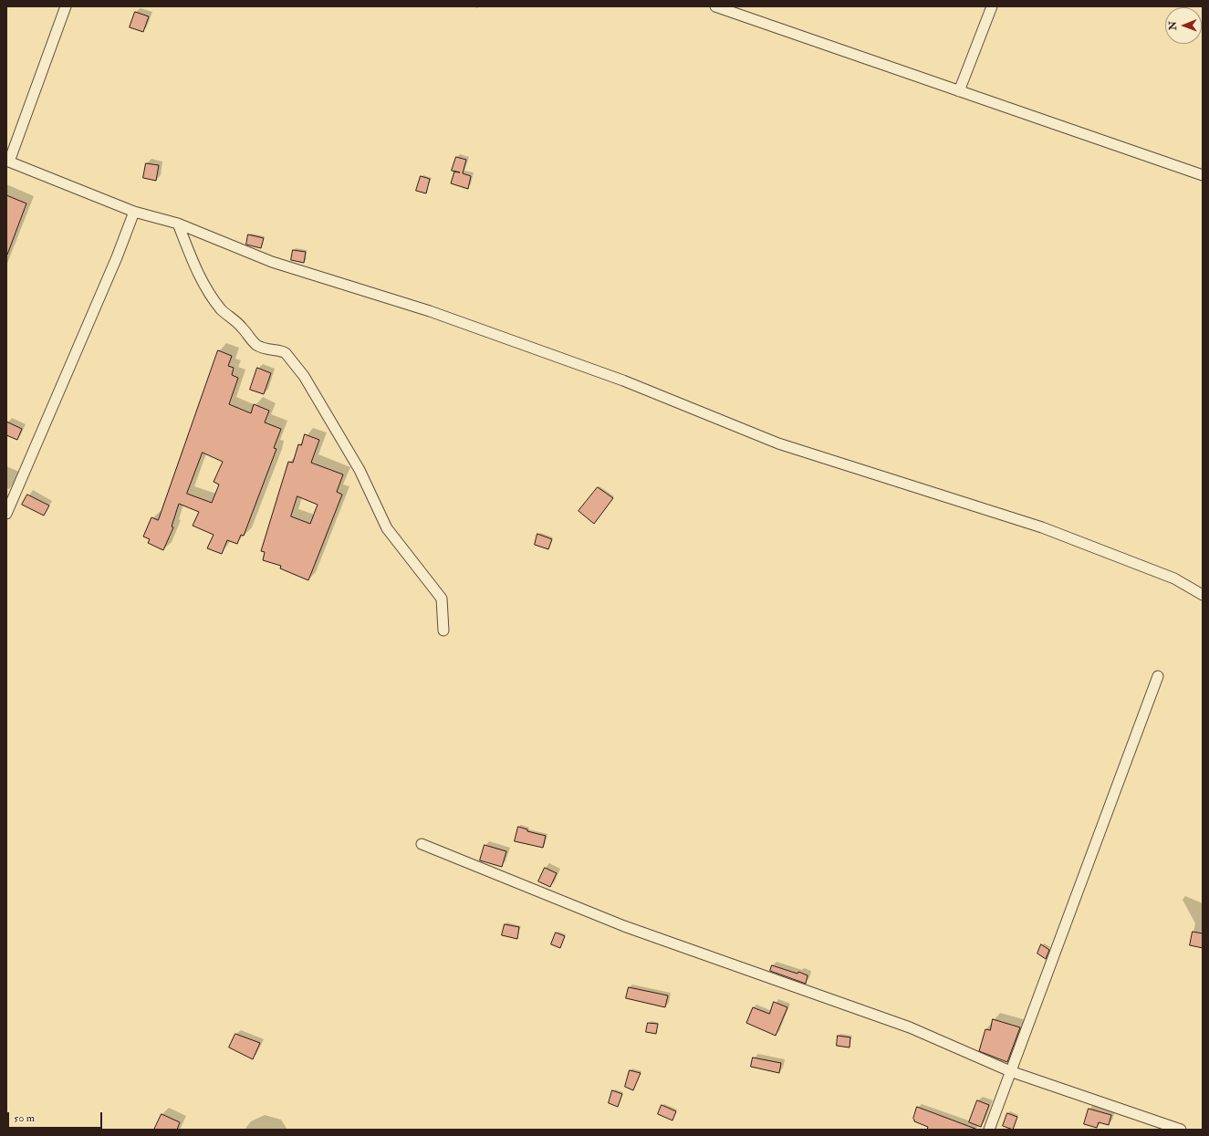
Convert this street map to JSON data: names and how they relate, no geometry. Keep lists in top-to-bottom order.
{
  "scale_bar": "50 m",
  "north": "left"
}
